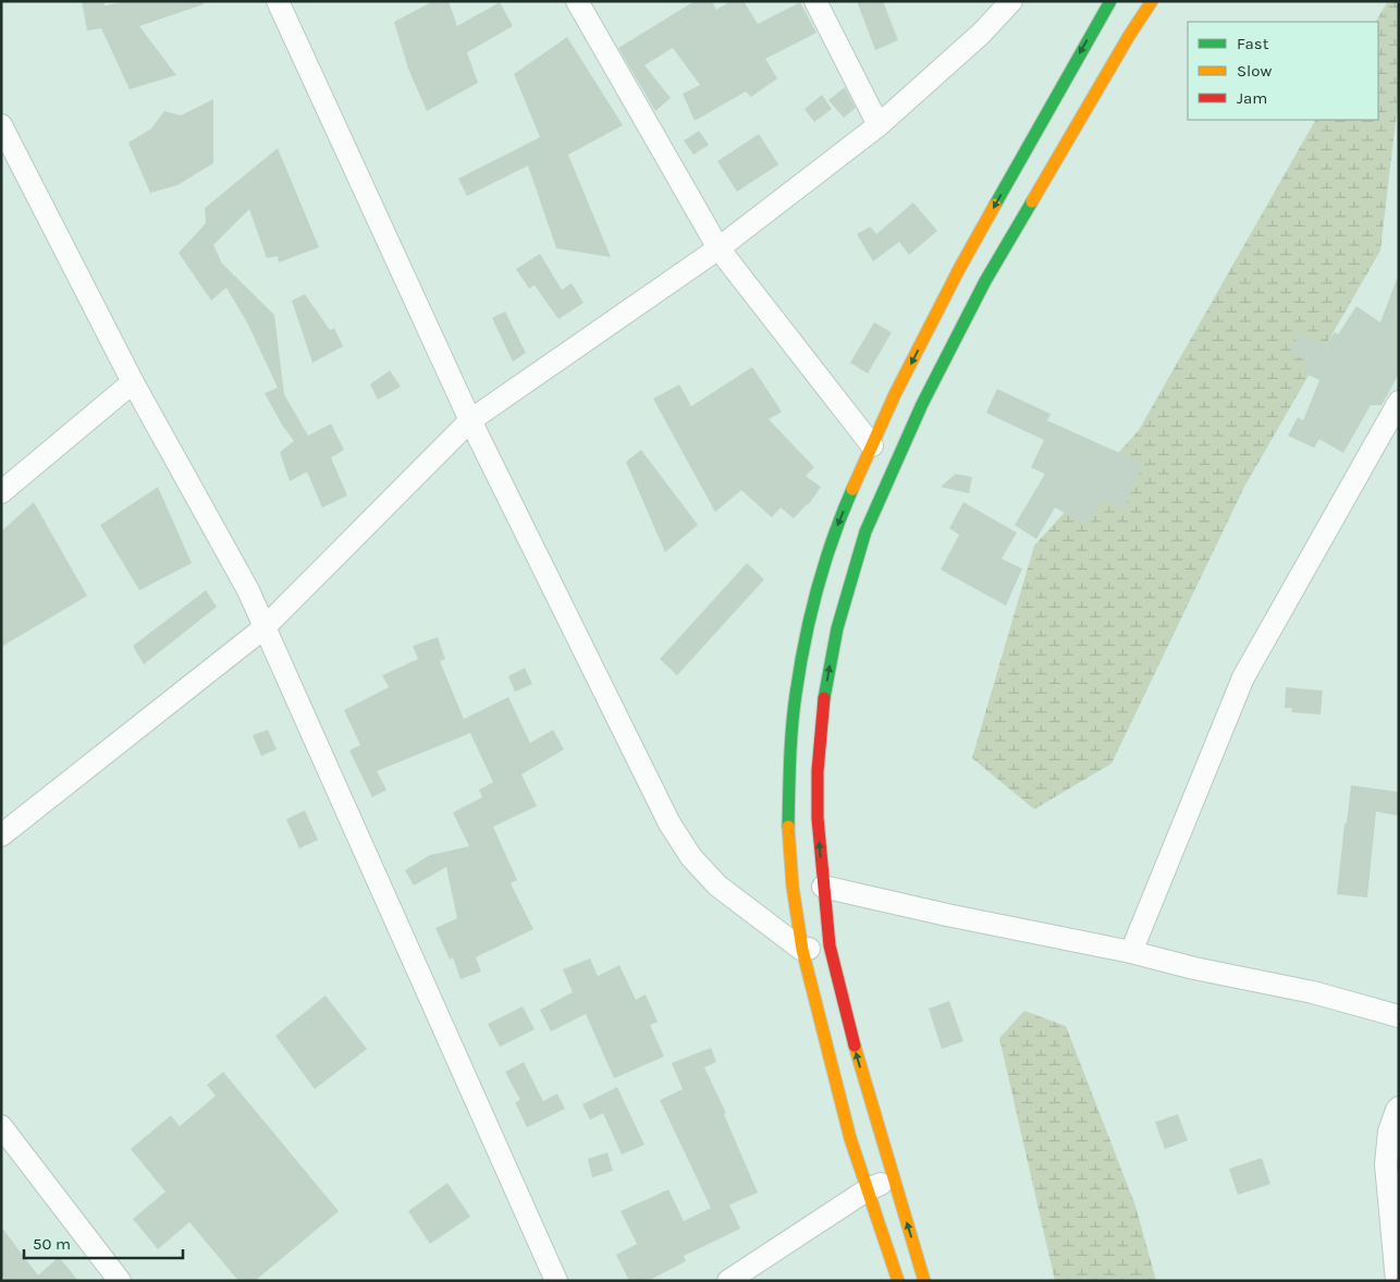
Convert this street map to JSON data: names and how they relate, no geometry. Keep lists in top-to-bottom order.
{
  "legend": ["Fast", "Slow", "Jam"],
  "scale_bar": "50 m"
}
